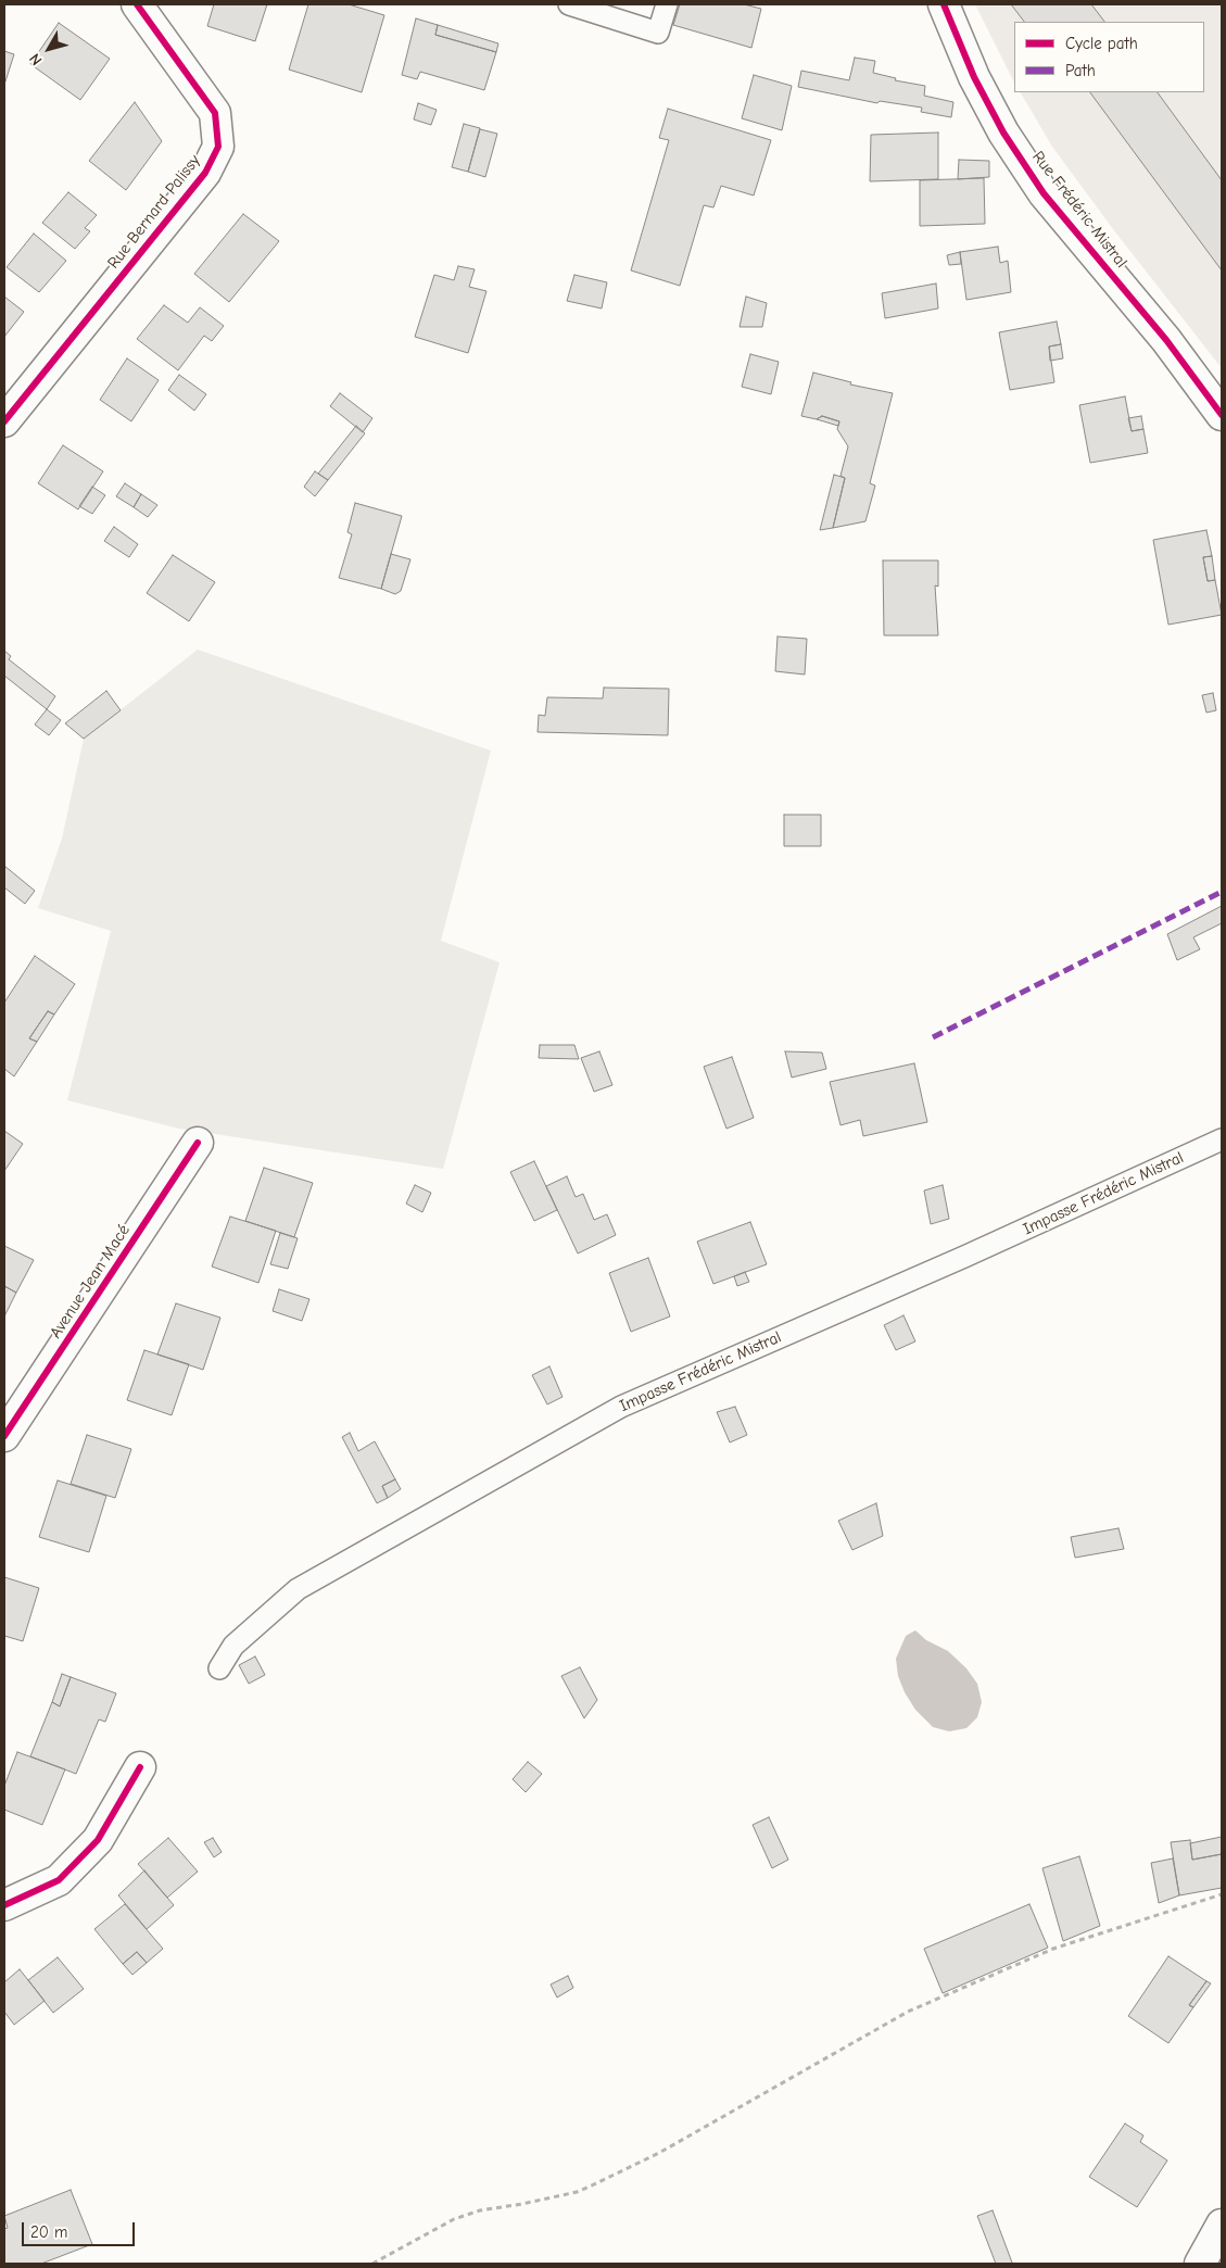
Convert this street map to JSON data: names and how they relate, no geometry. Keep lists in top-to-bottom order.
{
  "streets": {
    "street": ["Rue Frédéric Mistral", "Rue Bernard Palissy", "Avenue Jean Macé"],
    "lane": ["Impasse Frédéric Mistral"]
  },
  "legend": ["Cycle path", "Path"],
  "scale_bar": "20 m",
  "north": "bottom left"
}
